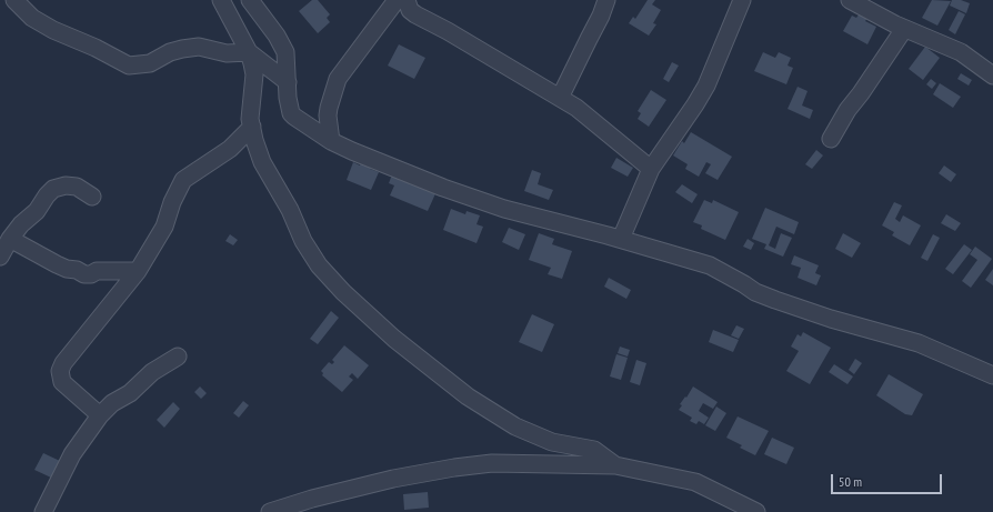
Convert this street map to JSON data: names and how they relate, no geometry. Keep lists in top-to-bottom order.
{
  "scale_bar": "50 m"
}
